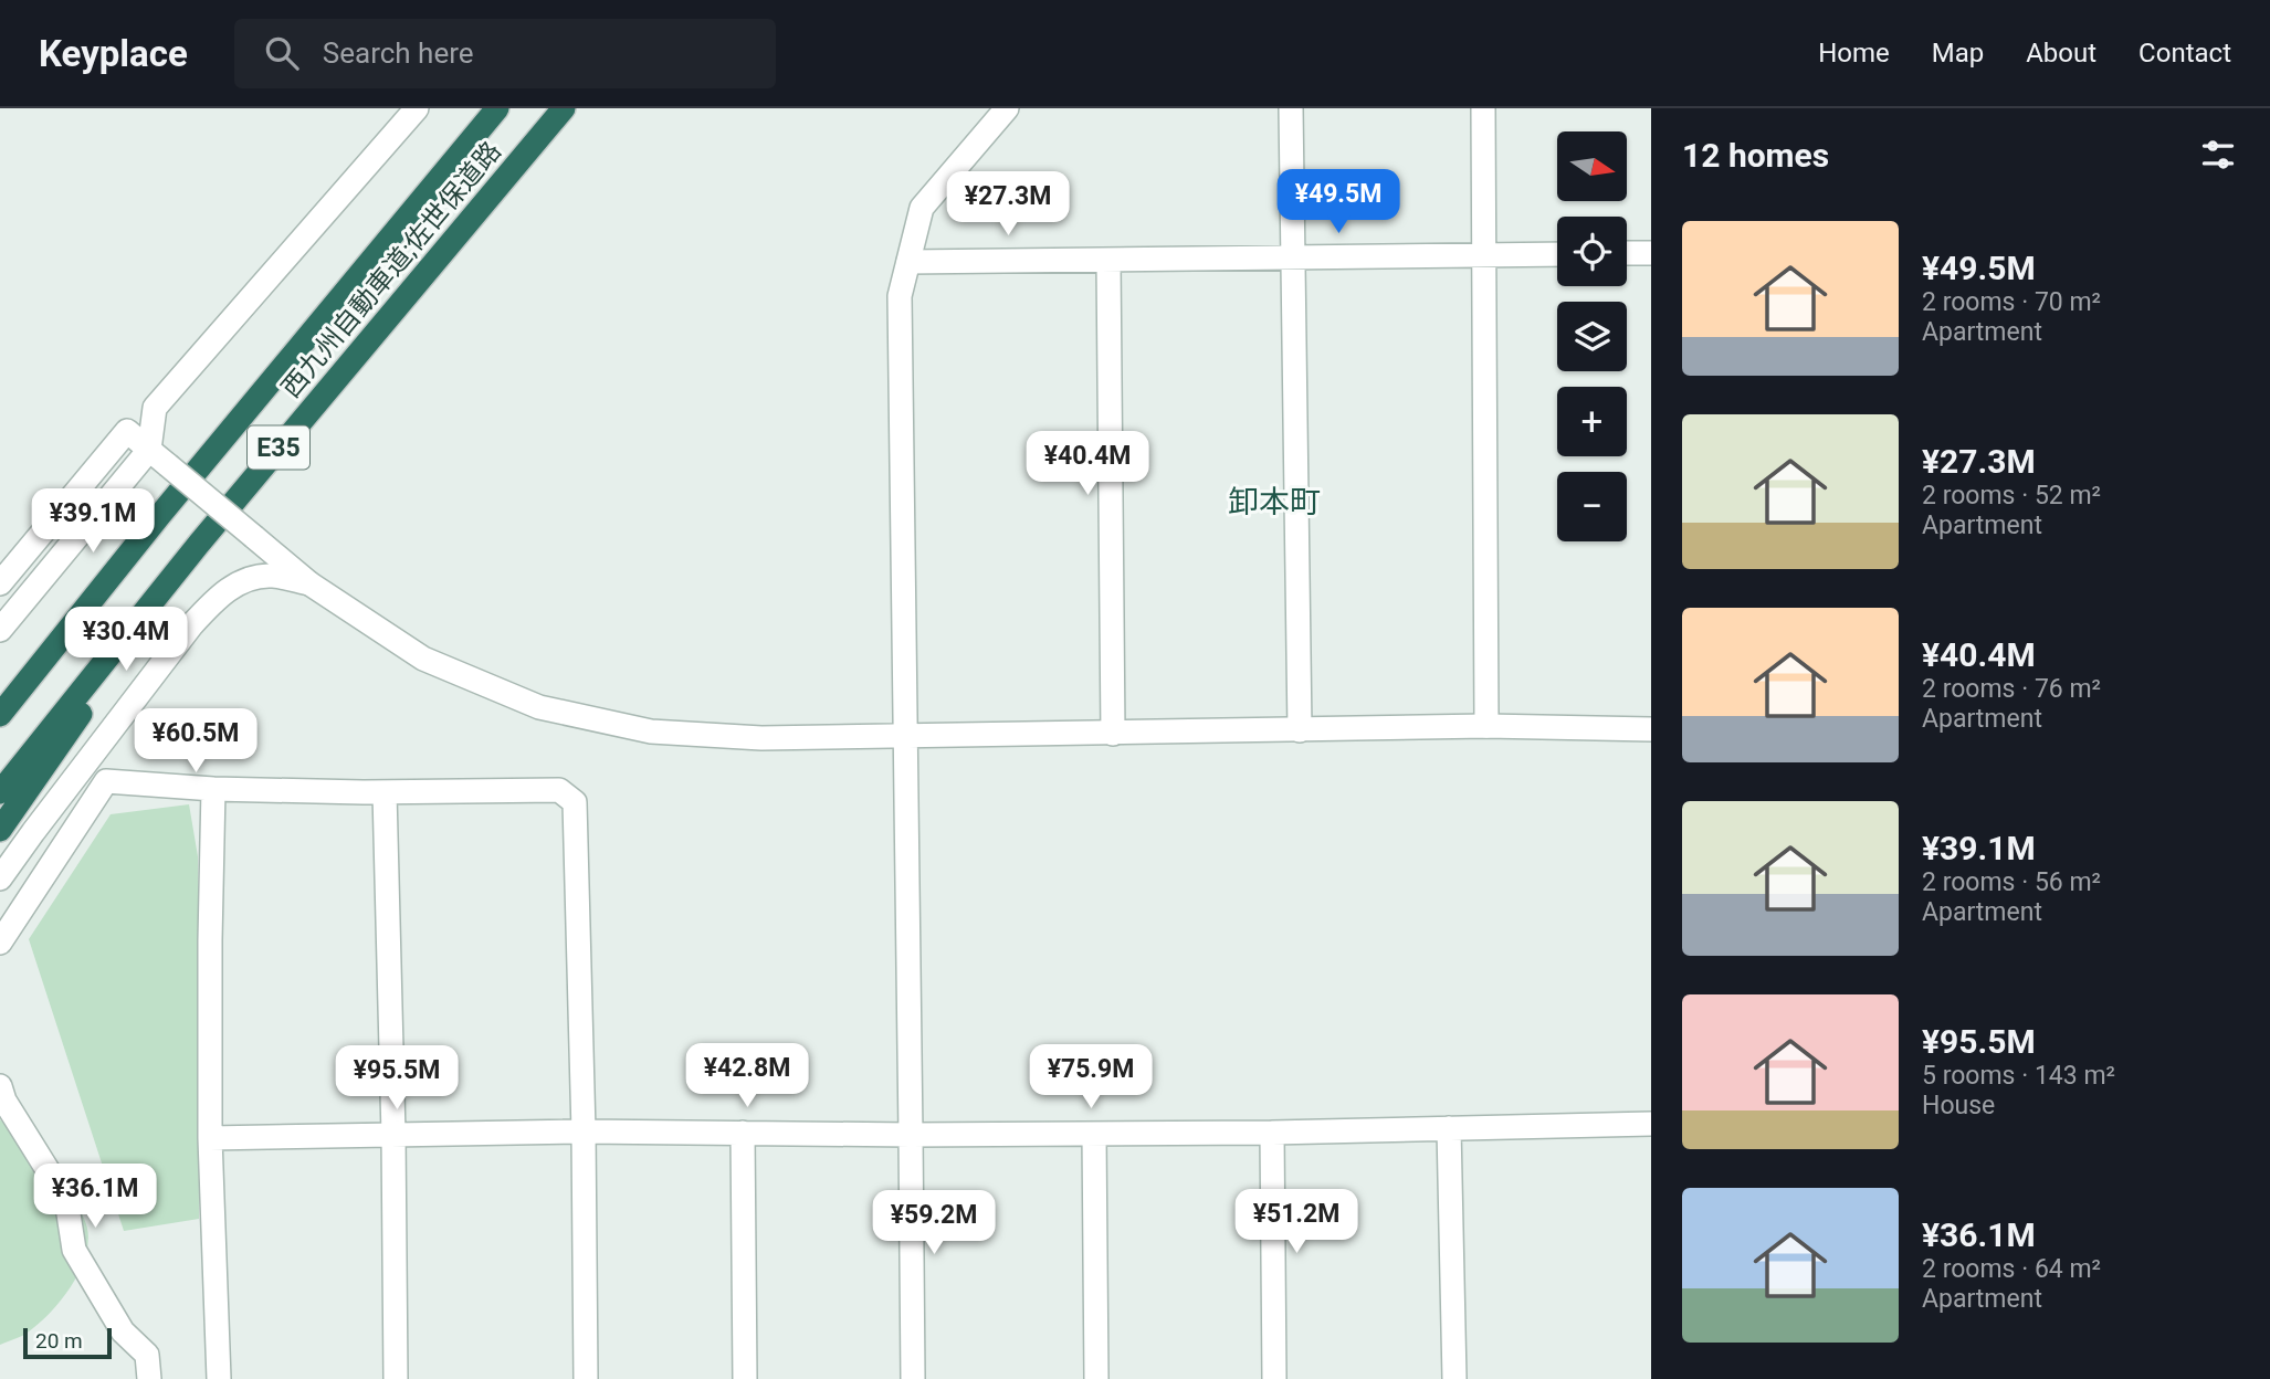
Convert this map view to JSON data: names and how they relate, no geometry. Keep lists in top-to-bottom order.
{
  "streets": {
    "highway": ["西九州自動車道;佐世保道路", "E35"]
  },
  "districts": ["卸本町"],
  "scale_bar": "20 m",
  "north": "right",
  "page": {
    "header": "Keyplace",
    "search": "Search here",
    "nav": [
      "Home",
      "Map",
      "About",
      "Contact"
    ],
    "heading": "12 homes",
    "map_buttons": ["+", "−"],
    "price": [
      "¥49.5M",
      "¥27.3M",
      "¥40.4M",
      "¥39.1M",
      "¥30.4M",
      "¥60.5M",
      "¥42.8M",
      "¥75.9M",
      "¥95.5M",
      "¥36.1M",
      "¥51.2M",
      "¥59.2M"
    ],
    "list": [
      {
        "name": "¥49.5M",
        "note": "2 rooms · 70 m² · Apartment"
      },
      {
        "name": "¥27.3M",
        "note": "2 rooms · 52 m² · Apartment"
      },
      {
        "name": "¥40.4M",
        "note": "2 rooms · 76 m² · Apartment"
      },
      {
        "name": "¥39.1M",
        "note": "2 rooms · 56 m² · Apartment"
      },
      {
        "name": "¥95.5M",
        "note": "5 rooms · 143 m² · House"
      },
      {
        "name": "¥36.1M",
        "note": "2 rooms · 64 m² · Apartment"
      }
    ],
    "scale": "20 m"
  }
}
